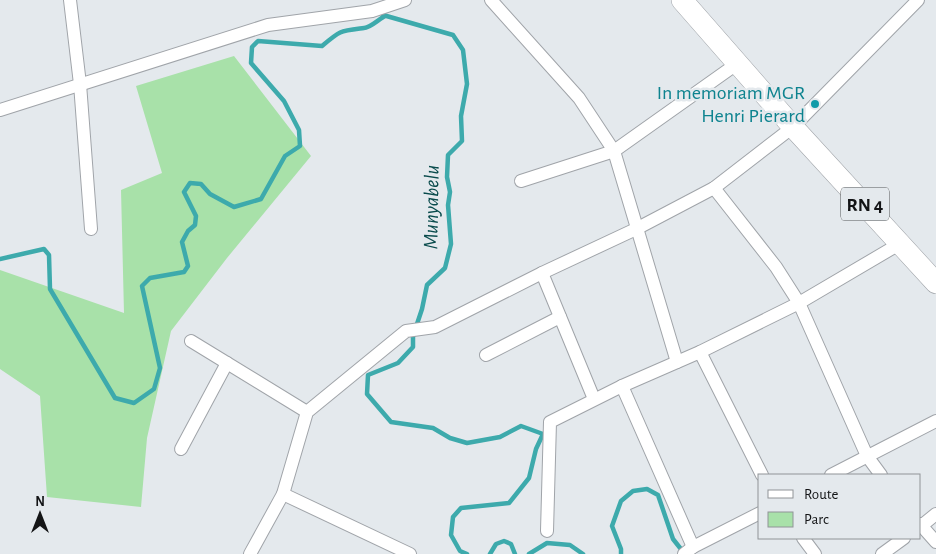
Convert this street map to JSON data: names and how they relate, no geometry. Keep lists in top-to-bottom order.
{
  "streets": {
    "highway": ["RN 4"]
  },
  "water": ["Munyabelu"],
  "places": ["In memoriam MGR Henri Pierard"],
  "legend": ["Route", "Parc"],
  "north": "top"
}
